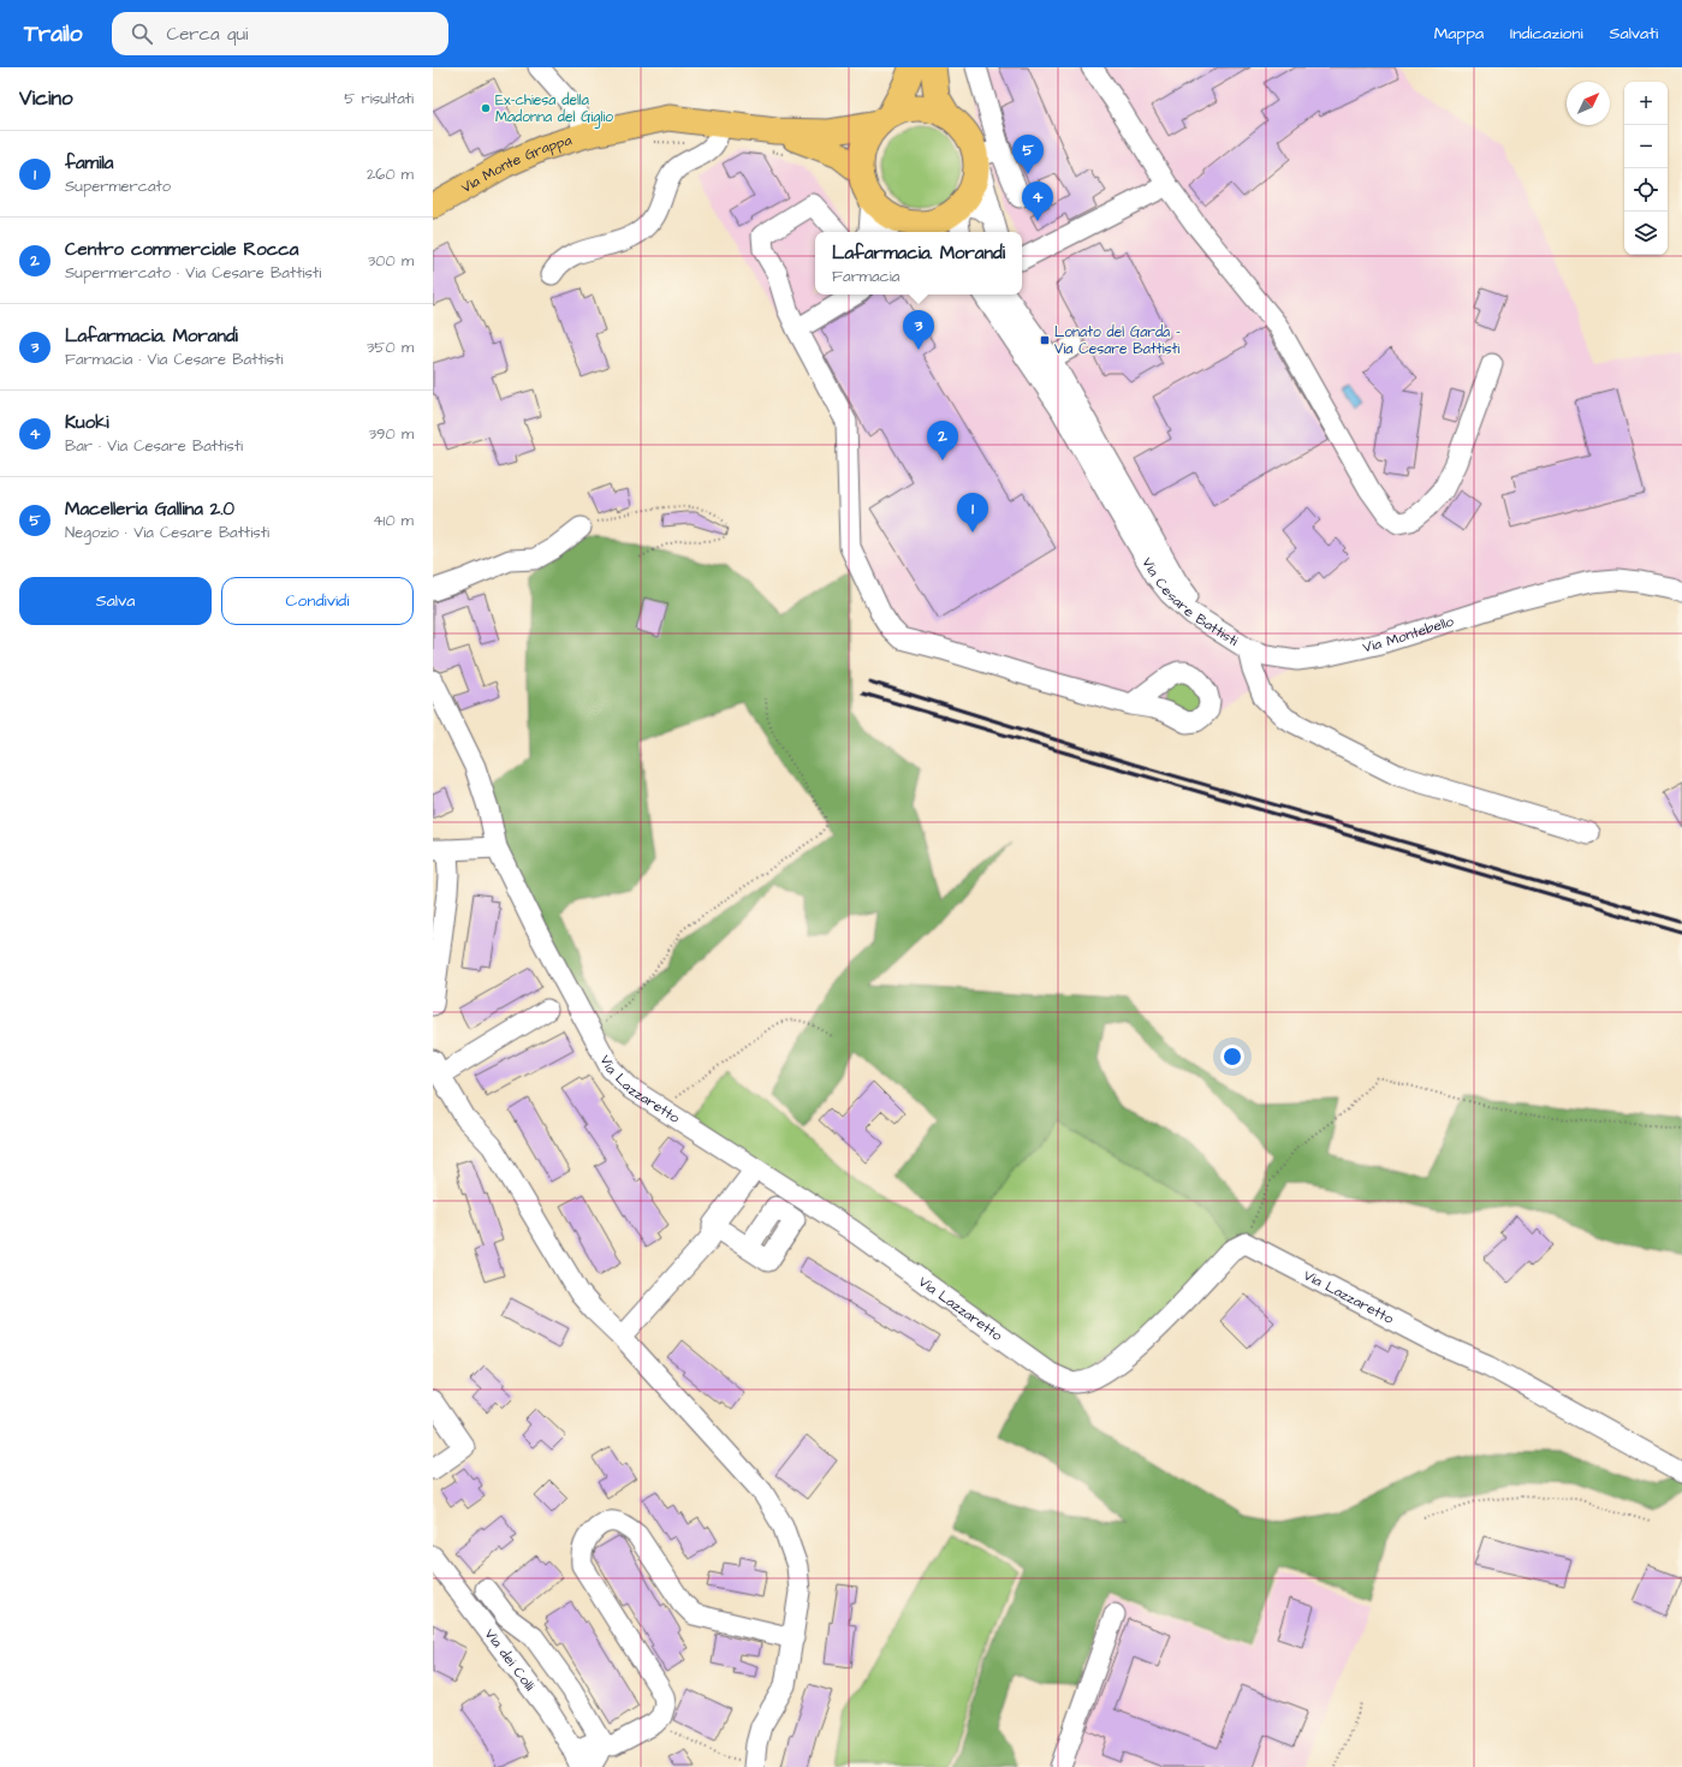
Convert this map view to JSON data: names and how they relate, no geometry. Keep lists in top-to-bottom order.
{
  "streets": {
    "main road": ["Via Monte Grappa"],
    "street": [
      "Via Cesare Battisti",
      "Via Montebello",
      "Via Lazzaretto",
      "Via dei Colli"
    ]
  },
  "crossings": [
    ["Via Cesare Battisti", "Via Montebello"]
  ],
  "places": {
    "other": ["Ex-chiesa della Madonna del Giglio"],
    "transit": ["Lonato del Garda - Via Cesare Battisti"]
  },
  "north": "top right",
  "page": {
    "header": "Trailo",
    "search": "Cerca qui",
    "nav": ["Mappa", "Indicazioni", "Salvati"],
    "heading": ["Vicino", "5 risultati"],
    "map_buttons": ["+", "−"],
    "list": [
      {
        "mark": "1",
        "name": "famila",
        "note": "Supermercato",
        "value": "260 m"
      },
      {
        "mark": "2",
        "name": "Centro commerciale Rocca",
        "note": "Supermercato · Via Cesare Battisti",
        "value": "300 m"
      },
      {
        "mark": "3",
        "name": "Lafarmacia. Morandi",
        "note": "Farmacia · Via Cesare Battisti",
        "value": "350 m"
      },
      {
        "mark": "4",
        "name": "Kuoki",
        "note": "Bar · Via Cesare Battisti",
        "value": "390 m"
      },
      {
        "mark": "5",
        "name": "Macelleria Gallina 2.0",
        "note": "Negozio · Via Cesare Battisti",
        "value": "410 m"
      }
    ],
    "pins": [
      "5",
      "4",
      "3",
      "2",
      "1"
    ],
    "popup": ["Lafarmacia. Morandi", "Farmacia"],
    "buttons": ["Salva", "Condividi"]
  }
}
